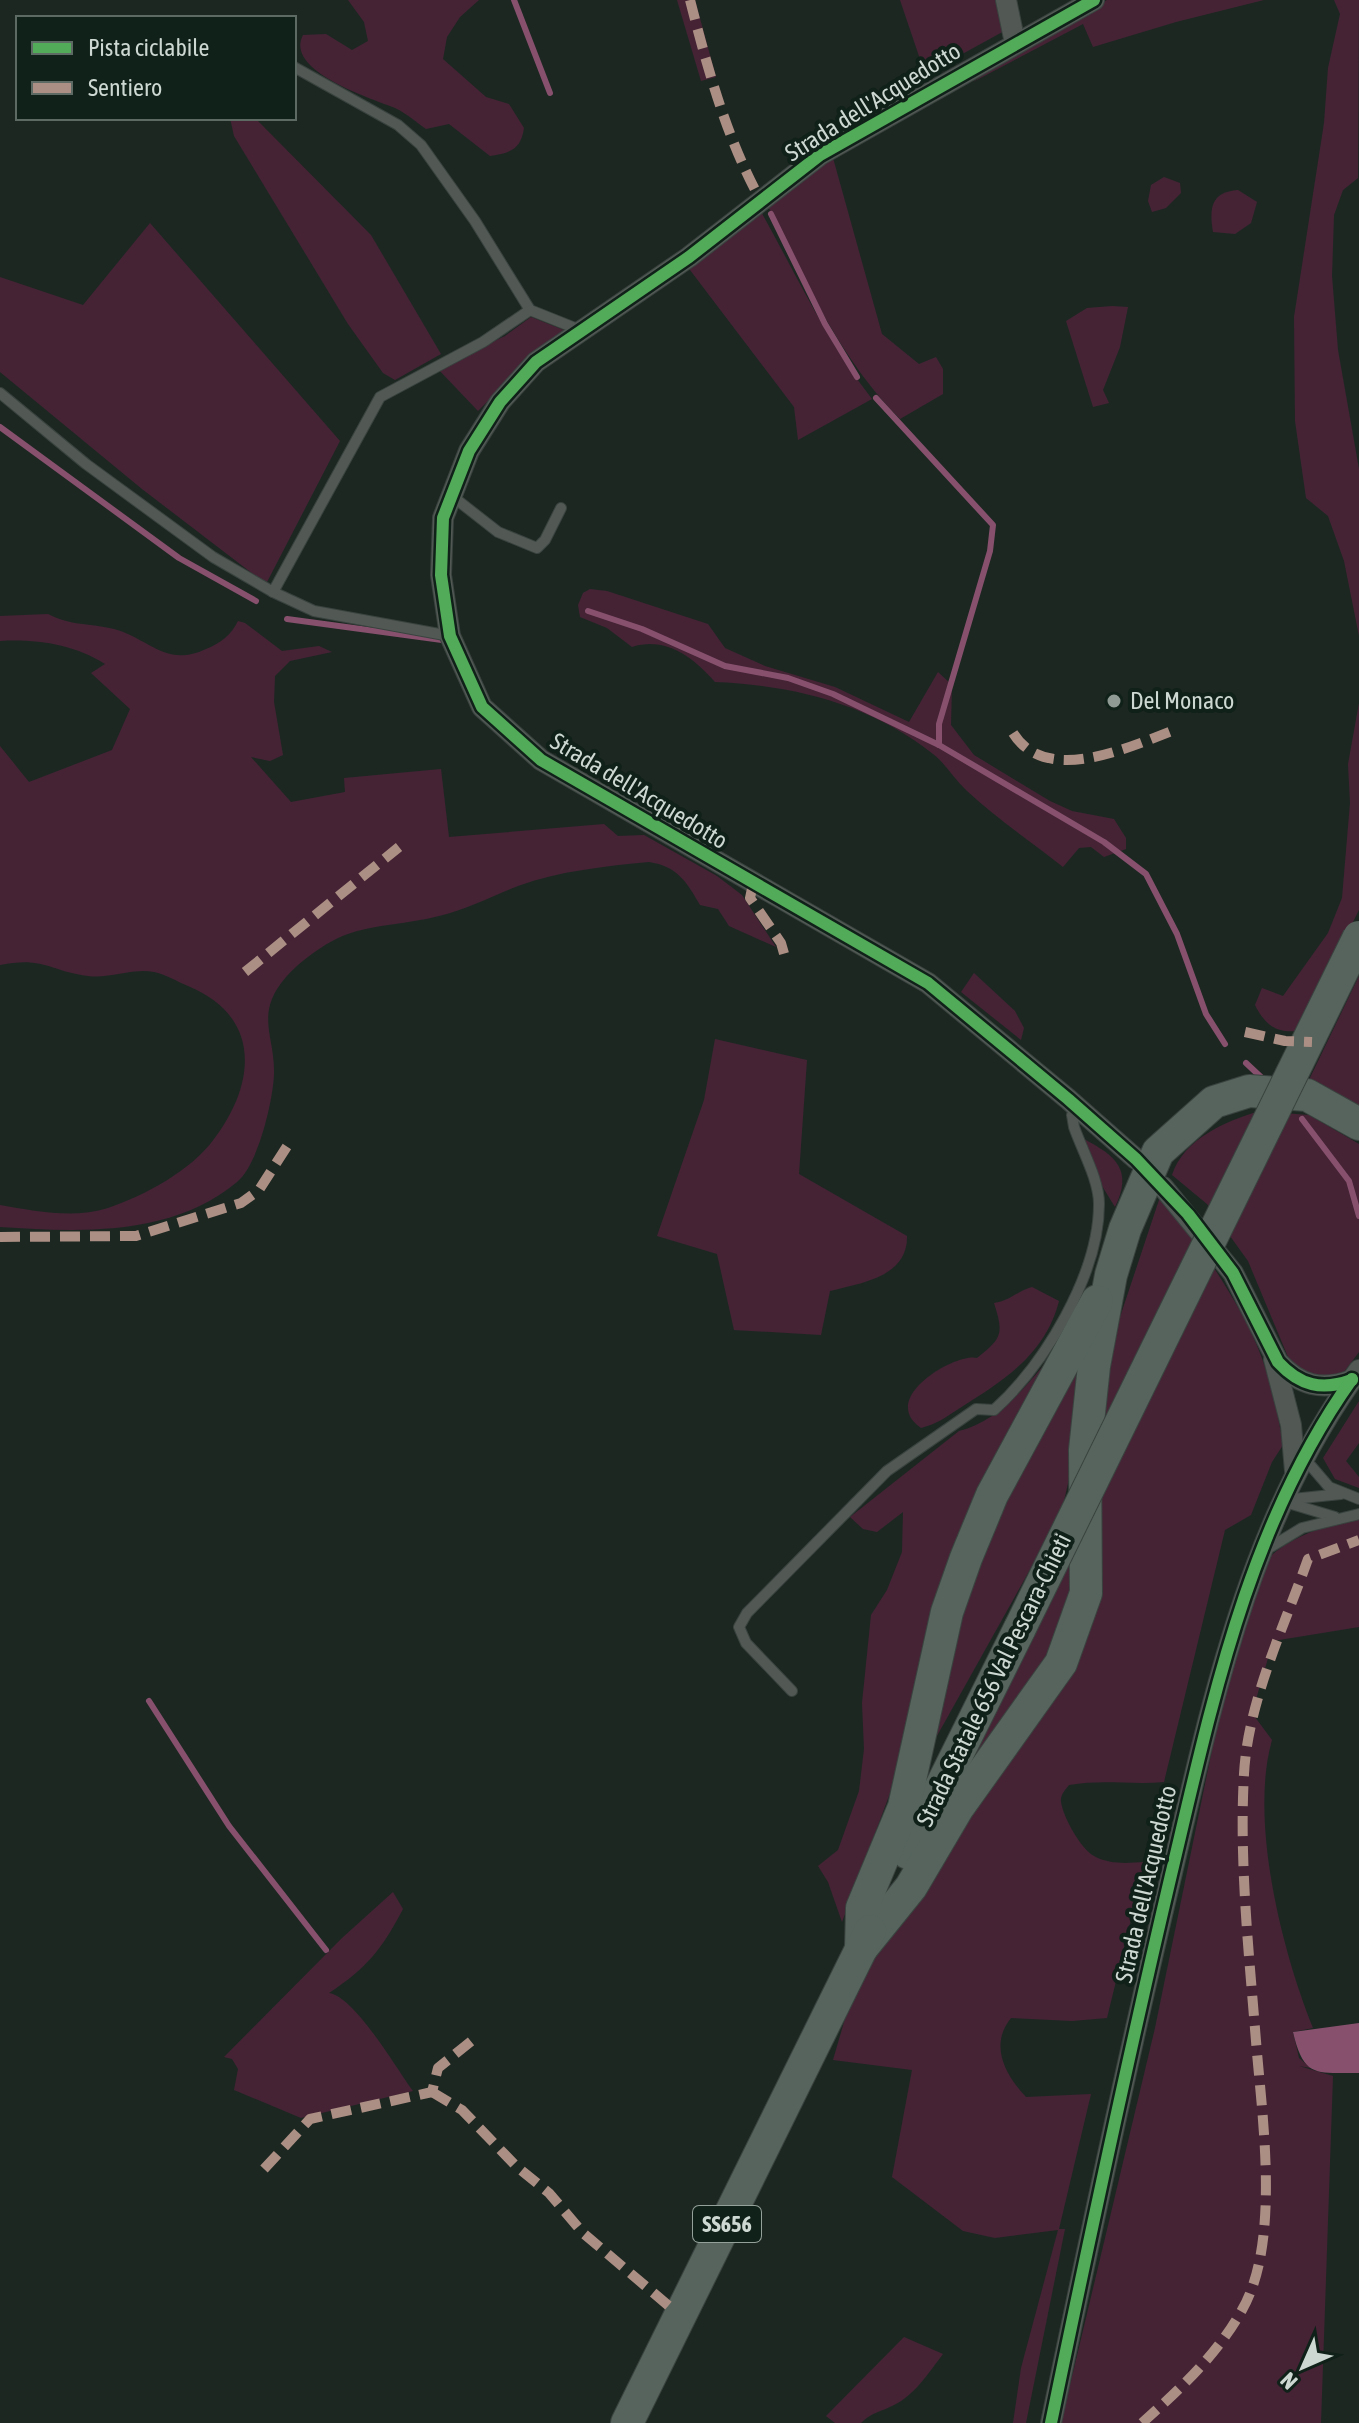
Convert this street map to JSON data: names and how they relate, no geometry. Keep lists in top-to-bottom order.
{
  "streets": {
    "highway": ["Strada Statale 656 Val Pescara-Chieti", "SS656"],
    "street": ["Strada dell'Acquedotto"]
  },
  "places": ["Del Monaco"],
  "legend": ["Pista ciclabile", "Sentiero"],
  "north": "bottom left"
}
